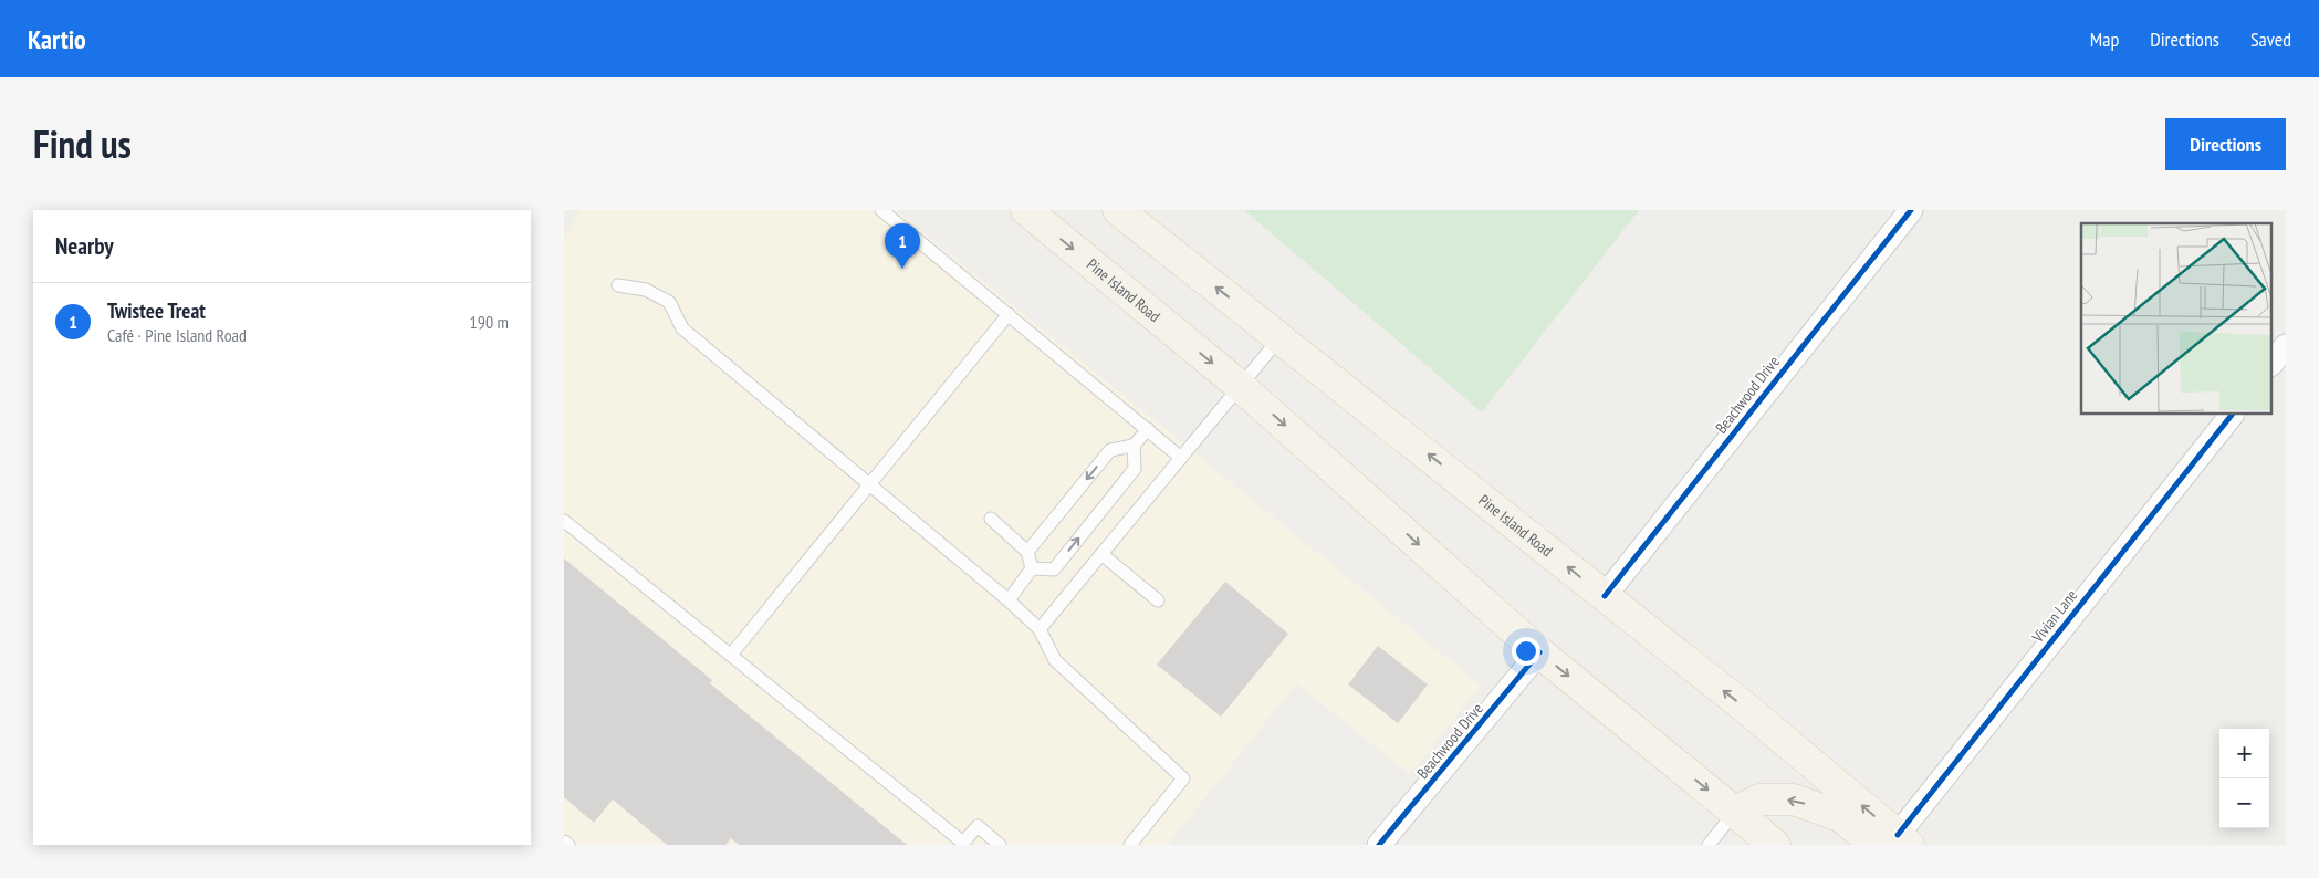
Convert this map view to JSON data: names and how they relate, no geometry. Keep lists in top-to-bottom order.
{
  "streets": {
    "main road": ["Pine Island Road"],
    "street": ["Beachwood Drive", "Vivian Lane"]
  },
  "crossings": [
    ["Pine Island Road", "Beachwood Drive"],
    ["Pine Island Road", "Vivian Lane"]
  ],
  "page": {
    "header": "Kartio",
    "nav": ["Map", "Directions", "Saved"],
    "title": "Find us",
    "buttons": "Directions",
    "heading": "Nearby",
    "pins": "1",
    "list": [
      {
        "mark": "1",
        "name": "Twistee Treat",
        "note": "Café · Pine Island Road",
        "value": "190 m"
      }
    ],
    "map_buttons": ["+", "−"]
  }
}
